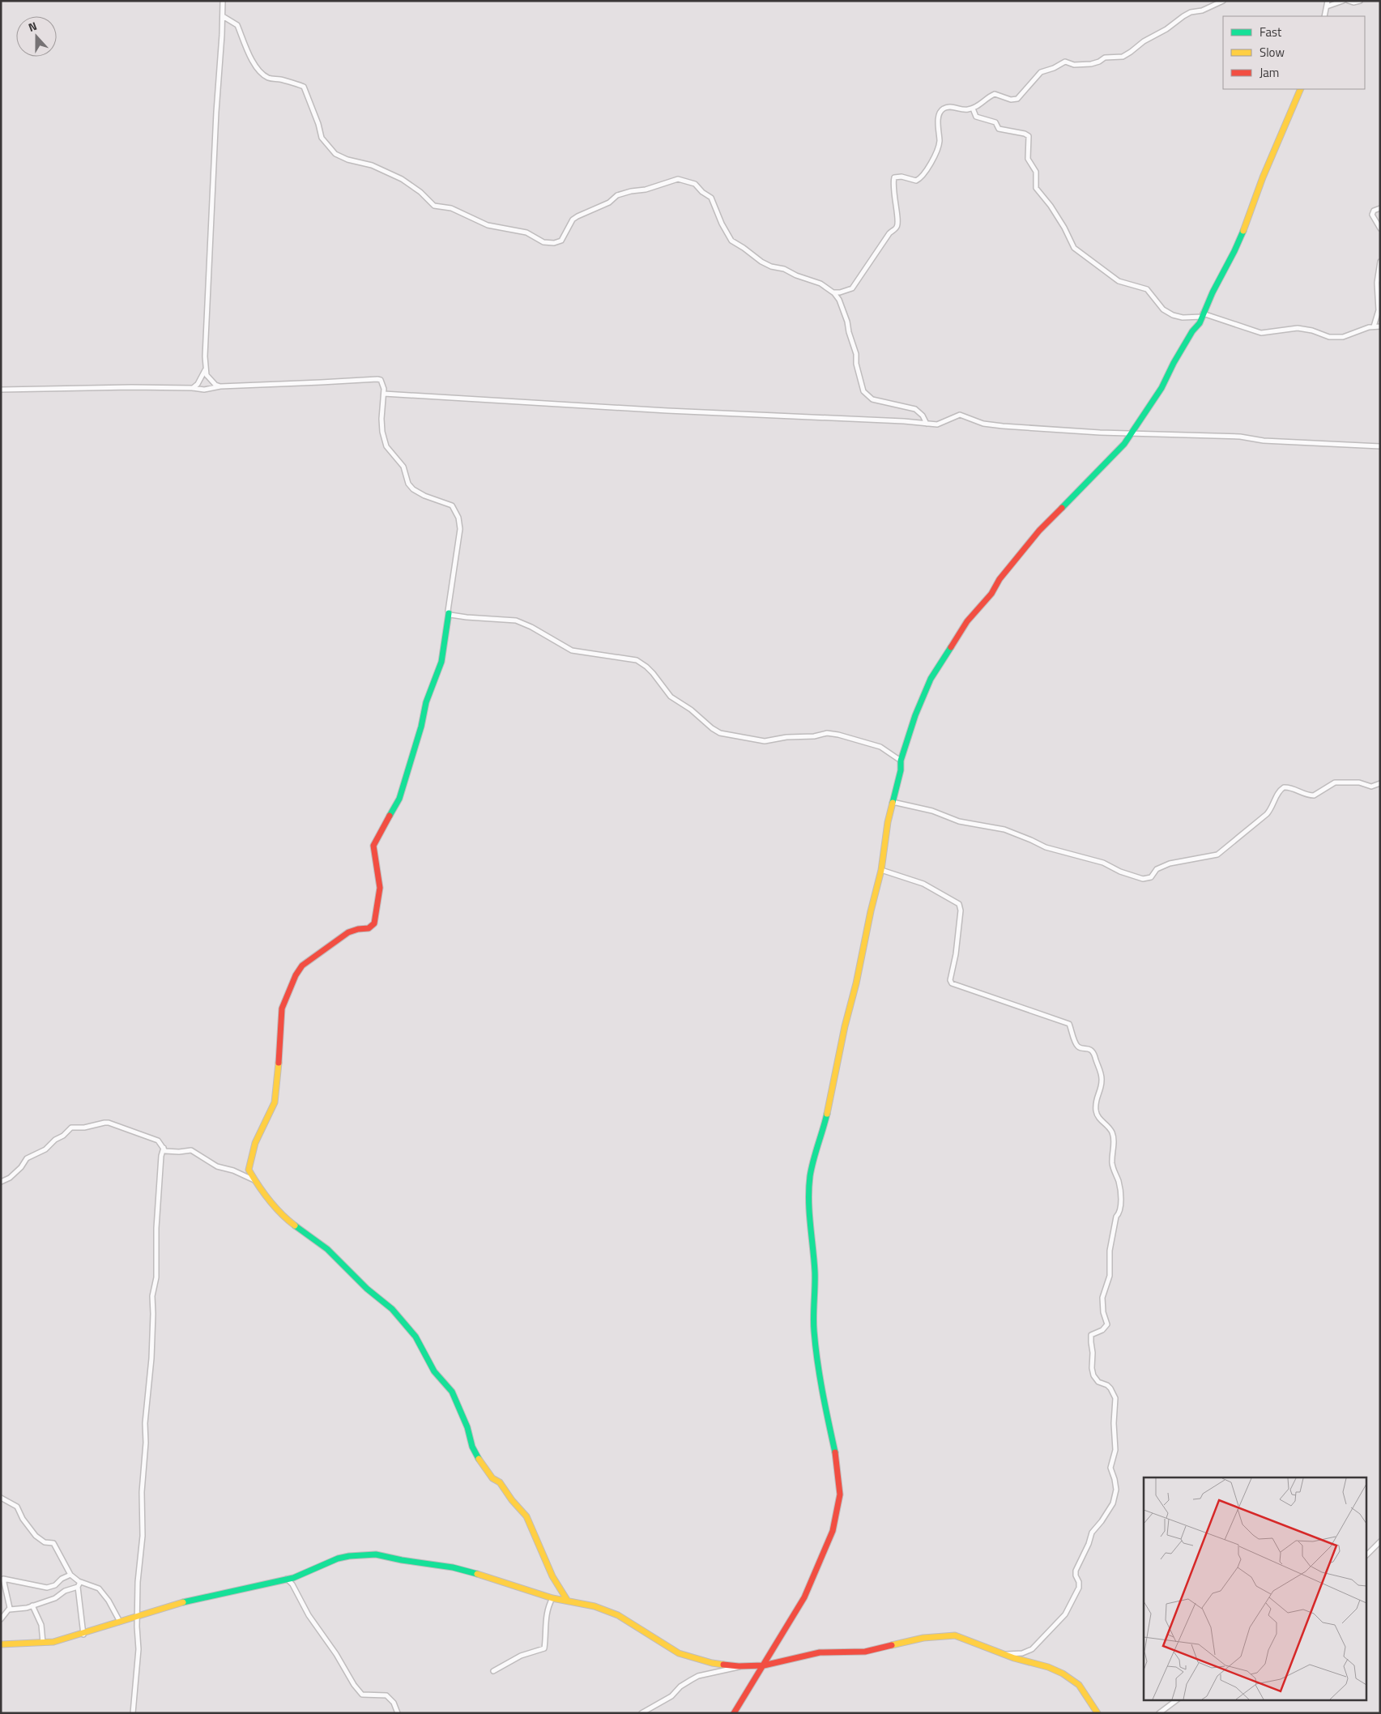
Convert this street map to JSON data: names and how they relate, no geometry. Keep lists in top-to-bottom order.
{
  "legend": ["Fast", "Slow", "Jam"],
  "north": "top"
}
